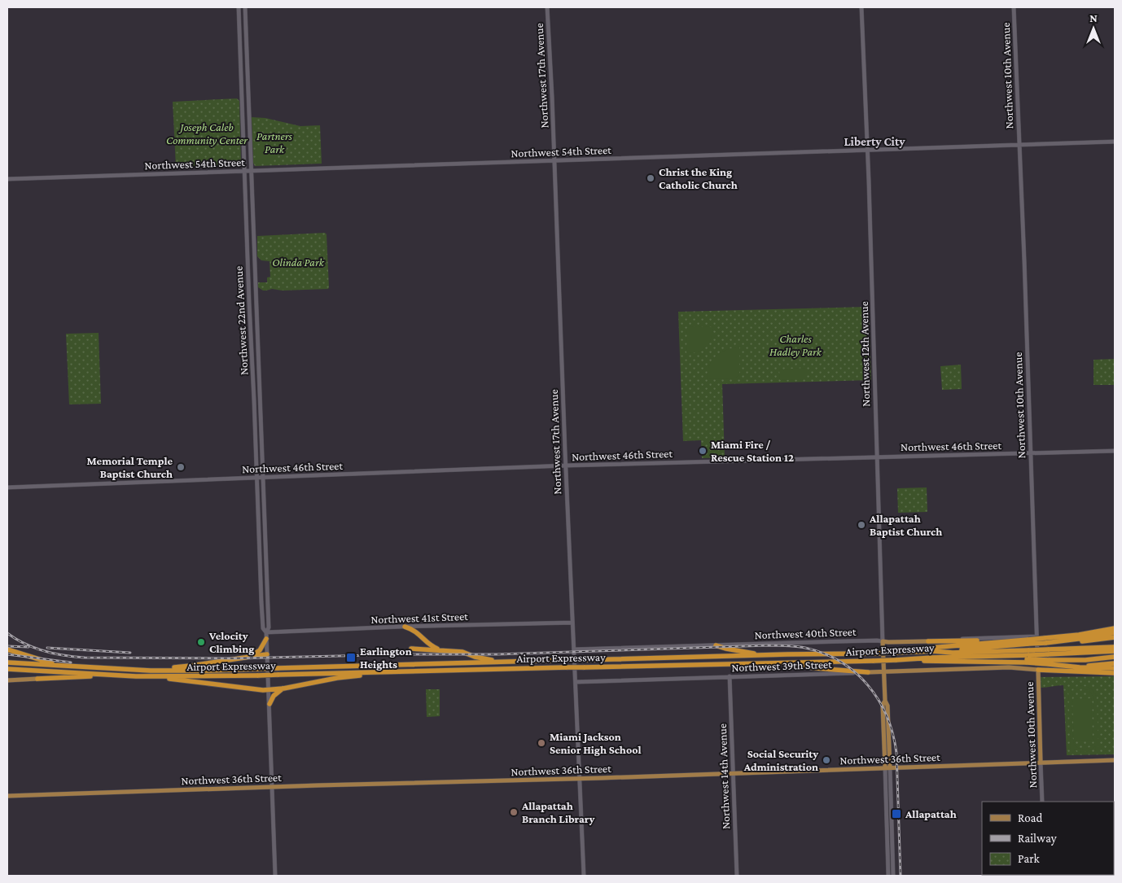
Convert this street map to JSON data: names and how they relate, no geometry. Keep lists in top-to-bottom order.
{
  "streets": {
    "highway": ["Airport Expressway"],
    "main road": [
      "Northwest 17th Avenue",
      "Northwest 10th Avenue",
      "Northwest 54th Street",
      "Northwest 22nd Avenue",
      "Northwest 12th Avenue",
      "Northwest 46th Street",
      "Northwest 41st Street",
      "Northwest 40th Street",
      "Northwest 39th Street",
      "Northwest 36th Street",
      "Northwest 14th Avenue"
    ]
  },
  "crossings": [
    ["Northwest 17th Avenue", "Northwest 54th Street"],
    ["Northwest 17th Avenue", "Northwest 46th Street"],
    ["Northwest 17th Avenue", "Northwest 41st Street"],
    ["Northwest 17th Avenue", "Northwest 40th Street"],
    ["Northwest 17th Avenue", "Northwest 39th Street"],
    ["Northwest 17th Avenue", "Northwest 36th Street"],
    ["Northwest 10th Avenue", "Northwest 54th Street"],
    ["Northwest 10th Avenue", "Northwest 46th Street"],
    ["Northwest 10th Avenue", "Northwest 40th Street"],
    ["Northwest 10th Avenue", "Northwest 39th Street"],
    ["Northwest 10th Avenue", "Northwest 36th Street"],
    ["Northwest 54th Street", "Northwest 22nd Avenue"],
    ["Northwest 54th Street", "Northwest 12th Avenue"],
    ["Northwest 22nd Avenue", "Northwest 46th Street"],
    ["Northwest 22nd Avenue", "Northwest 41st Street"],
    ["Northwest 22nd Avenue", "Northwest 36th Street"],
    ["Northwest 12th Avenue", "Northwest 46th Street"],
    ["Northwest 12th Avenue", "Northwest 40th Street"],
    ["Northwest 12th Avenue", "Northwest 39th Street"],
    ["Northwest 12th Avenue", "Northwest 36th Street"],
    ["Northwest 39th Street", "Northwest 14th Avenue"],
    ["Northwest 36th Street", "Northwest 14th Avenue"]
  ],
  "districts": ["Liberty City"],
  "parks": [
    "Joseph Caleb Community Center",
    "Partners Park",
    "Olinda Park",
    "Charles Hadley Park"
  ],
  "places": {
    "other": [
      "Christ the King Catholic Church",
      "Miami Fire / Rescue Station 12",
      "Memorial Temple Baptist Church",
      "Allapattah Baptist Church",
      "Velocity Climbing",
      "Miami Jackson Senior High School",
      "Social Security Administration",
      "Allapattah Branch Library"
    ],
    "transit": ["Earlington Heights", "Allapattah"]
  },
  "legend": ["Road", "Railway", "Park"],
  "north": "top"
}
